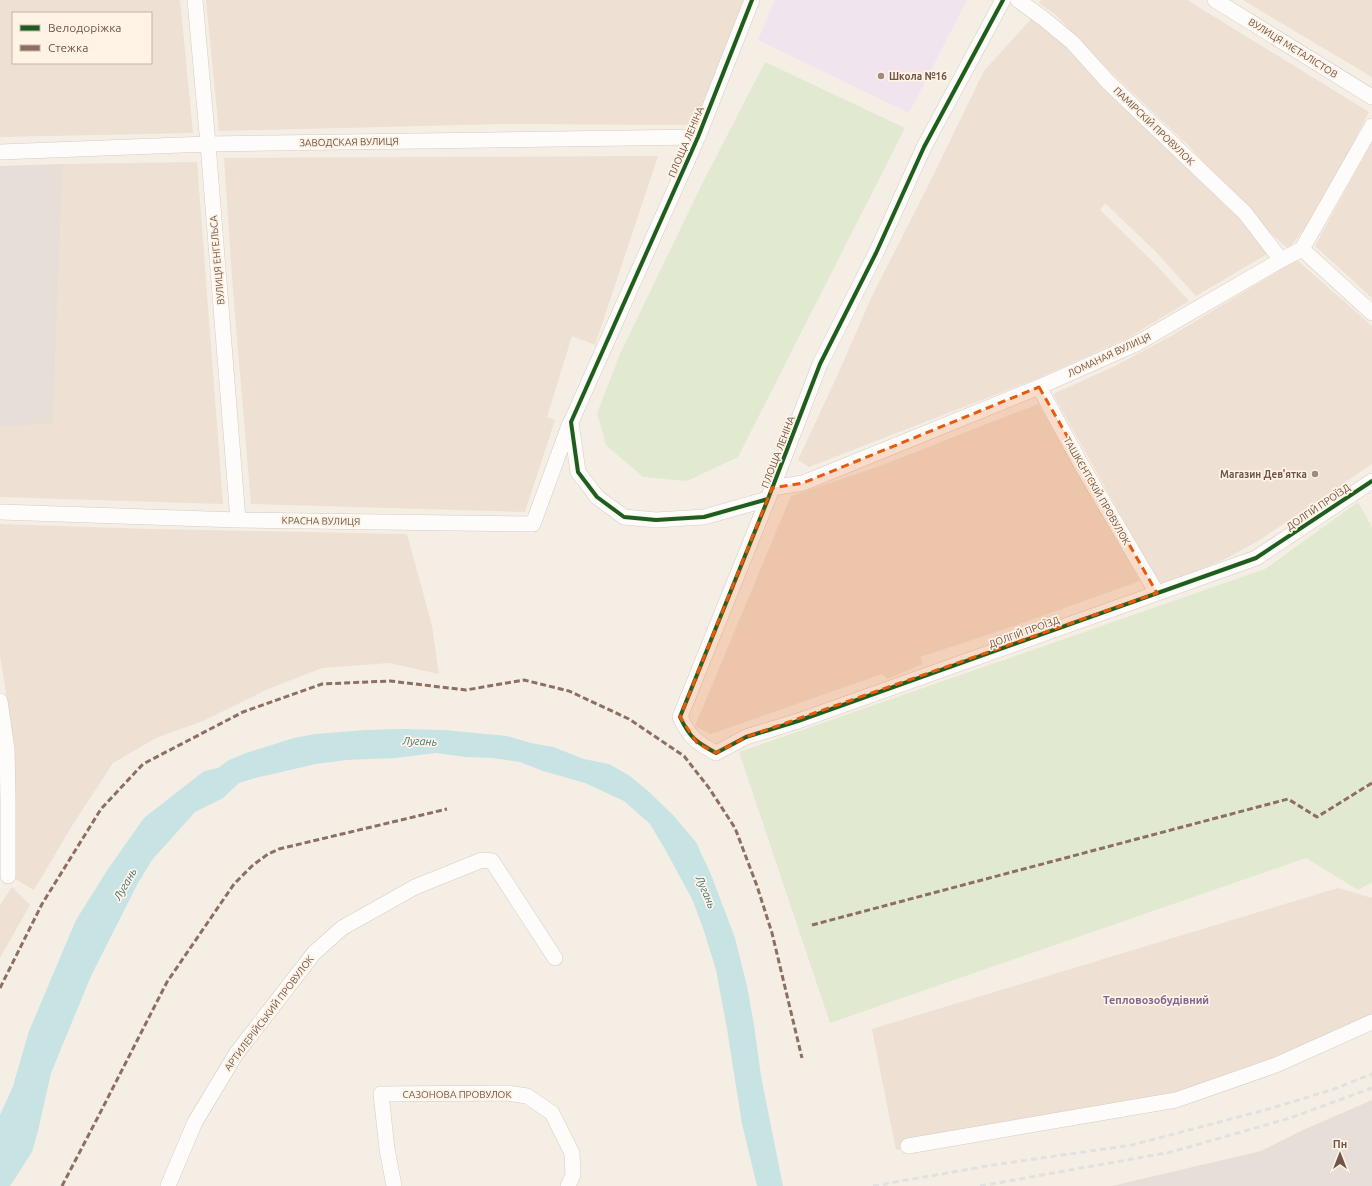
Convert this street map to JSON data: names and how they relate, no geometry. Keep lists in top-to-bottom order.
{
  "streets": {
    "street": [
      "ВУЛИЦЯ МЄТАЛІСТОВ",
      "ПАМІРСКІЙ ПРОВУЛОК",
      "ЗАВОДСКАЯ ВУЛИЦЯ",
      "ПЛОЩА ЛЕНІНА",
      "ВУЛИЦЯ ЕНГЕЛЬСА",
      "ЛОМАНАЯ ВУЛИЦЯ",
      "ТАШКЄНТСКІЙ ПРОВУЛОК",
      "ДОЛГІЙ ПРОЇЗД",
      "КРАСНА ВУЛИЦЯ",
      "АРТИЛЕРІЙСЬКИЙ ПРОВУЛОК",
      "САЗОНОВА ПРОВУЛОК"
    ]
  },
  "crossings": [
    ["ПАМІРСКІЙ ПРОВУЛОК", "ЛОМАНАЯ ВУЛИЦЯ"],
    ["ЗАВОДСКАЯ ВУЛИЦЯ", "ПЛОЩА ЛЕНІНА"],
    ["ЗАВОДСКАЯ ВУЛИЦЯ", "ВУЛИЦЯ ЕНГЕЛЬСА"],
    ["ПЛОЩА ЛЕНІНА", "ЛОМАНАЯ ВУЛИЦЯ"],
    ["ПЛОЩА ЛЕНІНА", "ДОЛГІЙ ПРОЇЗД"],
    ["ПЛОЩА ЛЕНІНА", "КРАСНА ВУЛИЦЯ"],
    ["ВУЛИЦЯ ЕНГЕЛЬСА", "КРАСНА ВУЛИЦЯ"],
    ["ЛОМАНАЯ ВУЛИЦЯ", "ТАШКЄНТСКІЙ ПРОВУЛОК"],
    ["ЛОМАНАЯ ВУЛИЦЯ", "ДОЛГІЙ ПРОЇЗД"],
    ["ТАШКЄНТСКІЙ ПРОВУЛОК", "ДОЛГІЙ ПРОЇЗД"]
  ],
  "districts": ["Тепловозобудівний"],
  "water": ["Лугань"],
  "places": ["Школа №16", "Магазин Дев'ятка"],
  "legend": ["Велодоріжка", "Стежка"],
  "north": "top"
}
